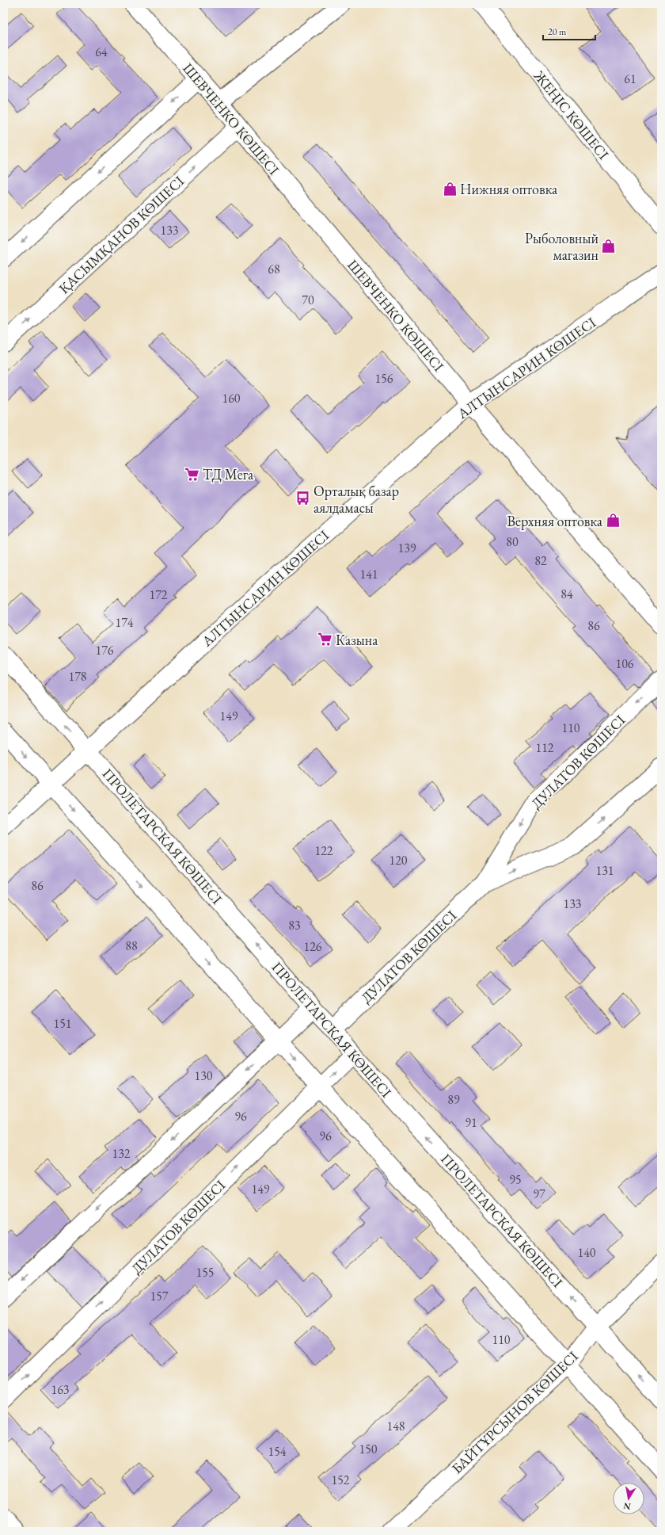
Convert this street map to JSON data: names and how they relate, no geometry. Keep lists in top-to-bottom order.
{
  "streets": {
    "street": [
      "ЖЕҢІС КӨШЕСІ",
      "ШЕВЧЕНКО КӨШЕСІ",
      "ҚАСЫМҚАНОВ КӨШЕСІ",
      "АЛТЫНСАРИН КӨШЕСІ",
      "ДУЛАТОВ КӨШЕСІ",
      "ПРОЛЕТАРСКАЯ КӨШЕСІ",
      "БАЙТҰРСЫНОВ КӨШЕСІ"
    ]
  },
  "crossings": [
    ["ШЕВЧЕНКО КӨШЕСІ", "ҚАСЫМҚАНОВ КӨШЕСІ"],
    ["ШЕВЧЕНКО КӨШЕСІ", "АЛТЫНСАРИН КӨШЕСІ"],
    ["АЛТЫНСАРИН КӨШЕСІ", "ПРОЛЕТАРСКАЯ КӨШЕСІ"],
    ["ДУЛАТОВ КӨШЕСІ", "ПРОЛЕТАРСКАЯ КӨШЕСІ"],
    ["ПРОЛЕТАРСКАЯ КӨШЕСІ", "БАЙТҰРСЫНОВ КӨШЕСІ"]
  ],
  "places": {
    "shop": ["Нижняя оптовка", "Рыболовный магазин", "Верхняя оптовка"],
    "supermarket": ["ТД Мега", "Казына"],
    "bus stop": ["Орталық базар аялдамасы"]
  },
  "house_numbers": [
    "64",
    "61",
    "133",
    "68",
    "70",
    "156",
    "160",
    "80",
    "139",
    "82",
    "141",
    "84",
    "172",
    "174",
    "86",
    "176",
    "106",
    "178",
    "149",
    "110",
    "112",
    "122",
    "120",
    "131",
    "86",
    "133",
    "83",
    "88",
    "126",
    "151",
    "130",
    "89",
    "96",
    "91",
    "96",
    "132",
    "95",
    "149",
    "97",
    "140",
    "155",
    "157",
    "110",
    "163",
    "148",
    "150",
    "154",
    "152"
  ],
  "scale_bar": "20 m",
  "north": "bottom"
}
